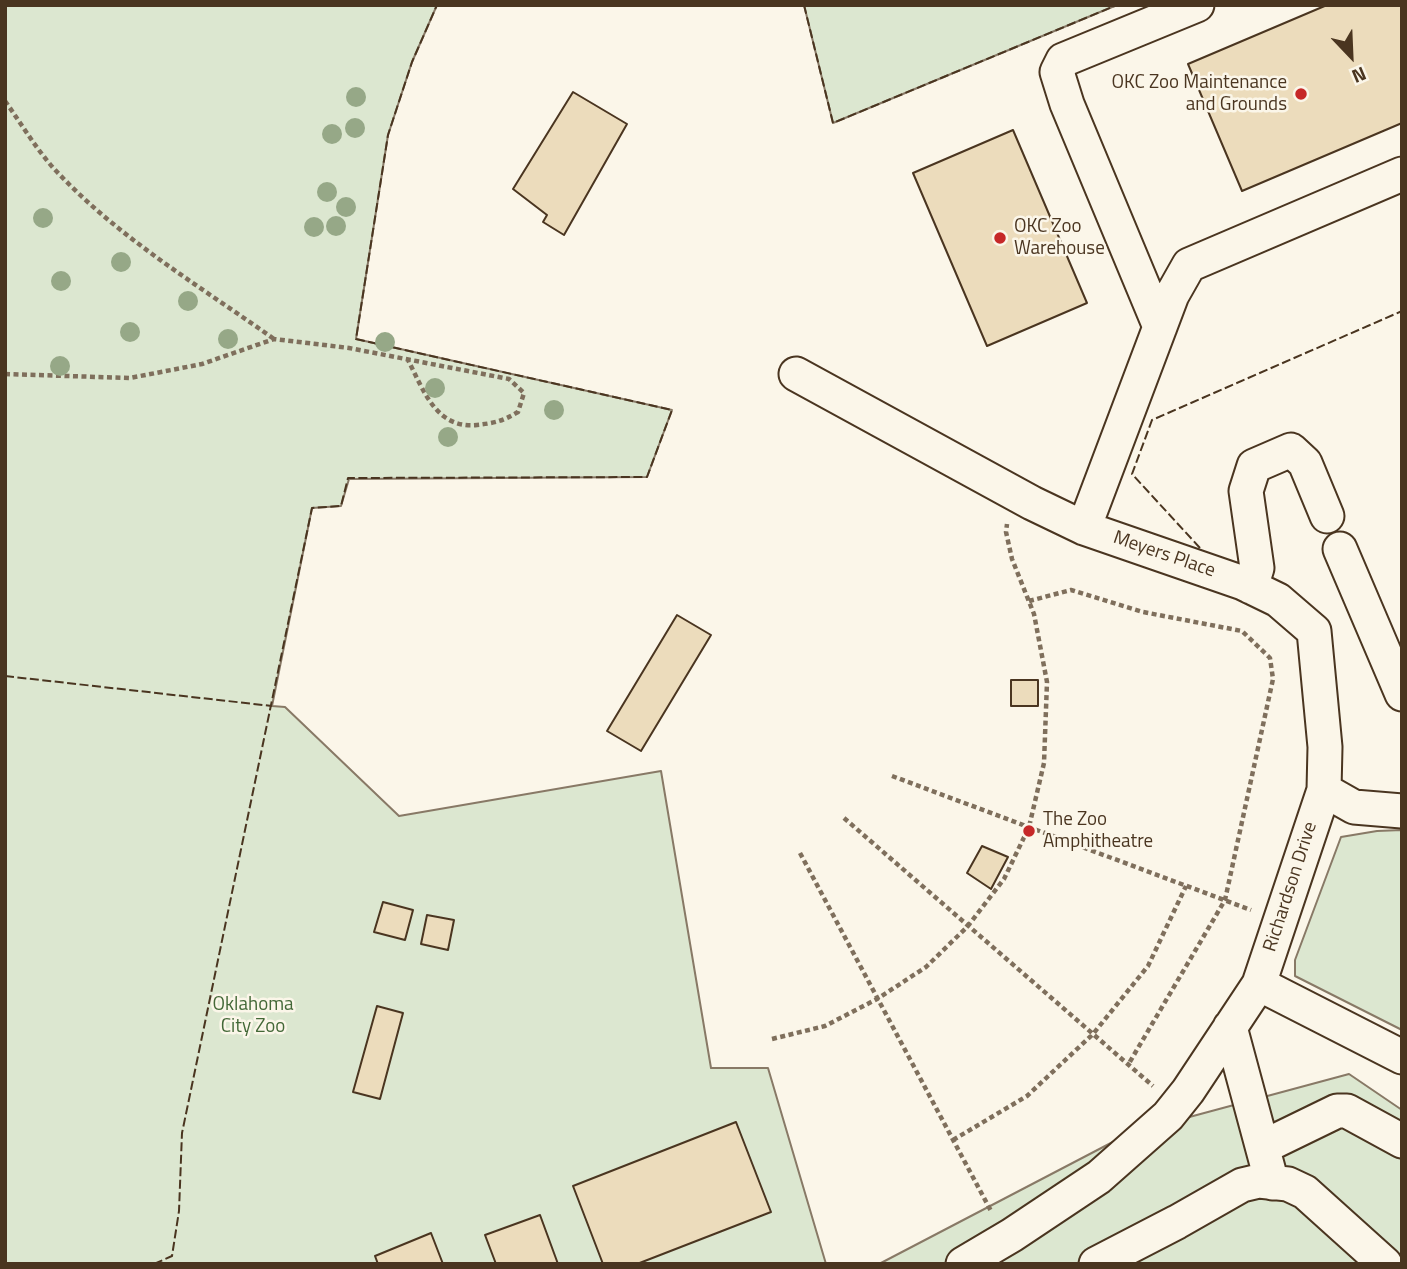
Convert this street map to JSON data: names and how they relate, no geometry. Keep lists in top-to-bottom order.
{
  "streets": {
    "street": ["Meyers Place", "Richardson Drive"]
  },
  "crossings": [
    ["Meyers Place", "Richardson Drive"]
  ],
  "parks": ["Oklahoma City Zoo"],
  "places": ["OKC Zoo Maintenance and Grounds", "OKC Zoo Warehouse", "The Zoo Amphitheatre"],
  "north": "bottom right"
}
